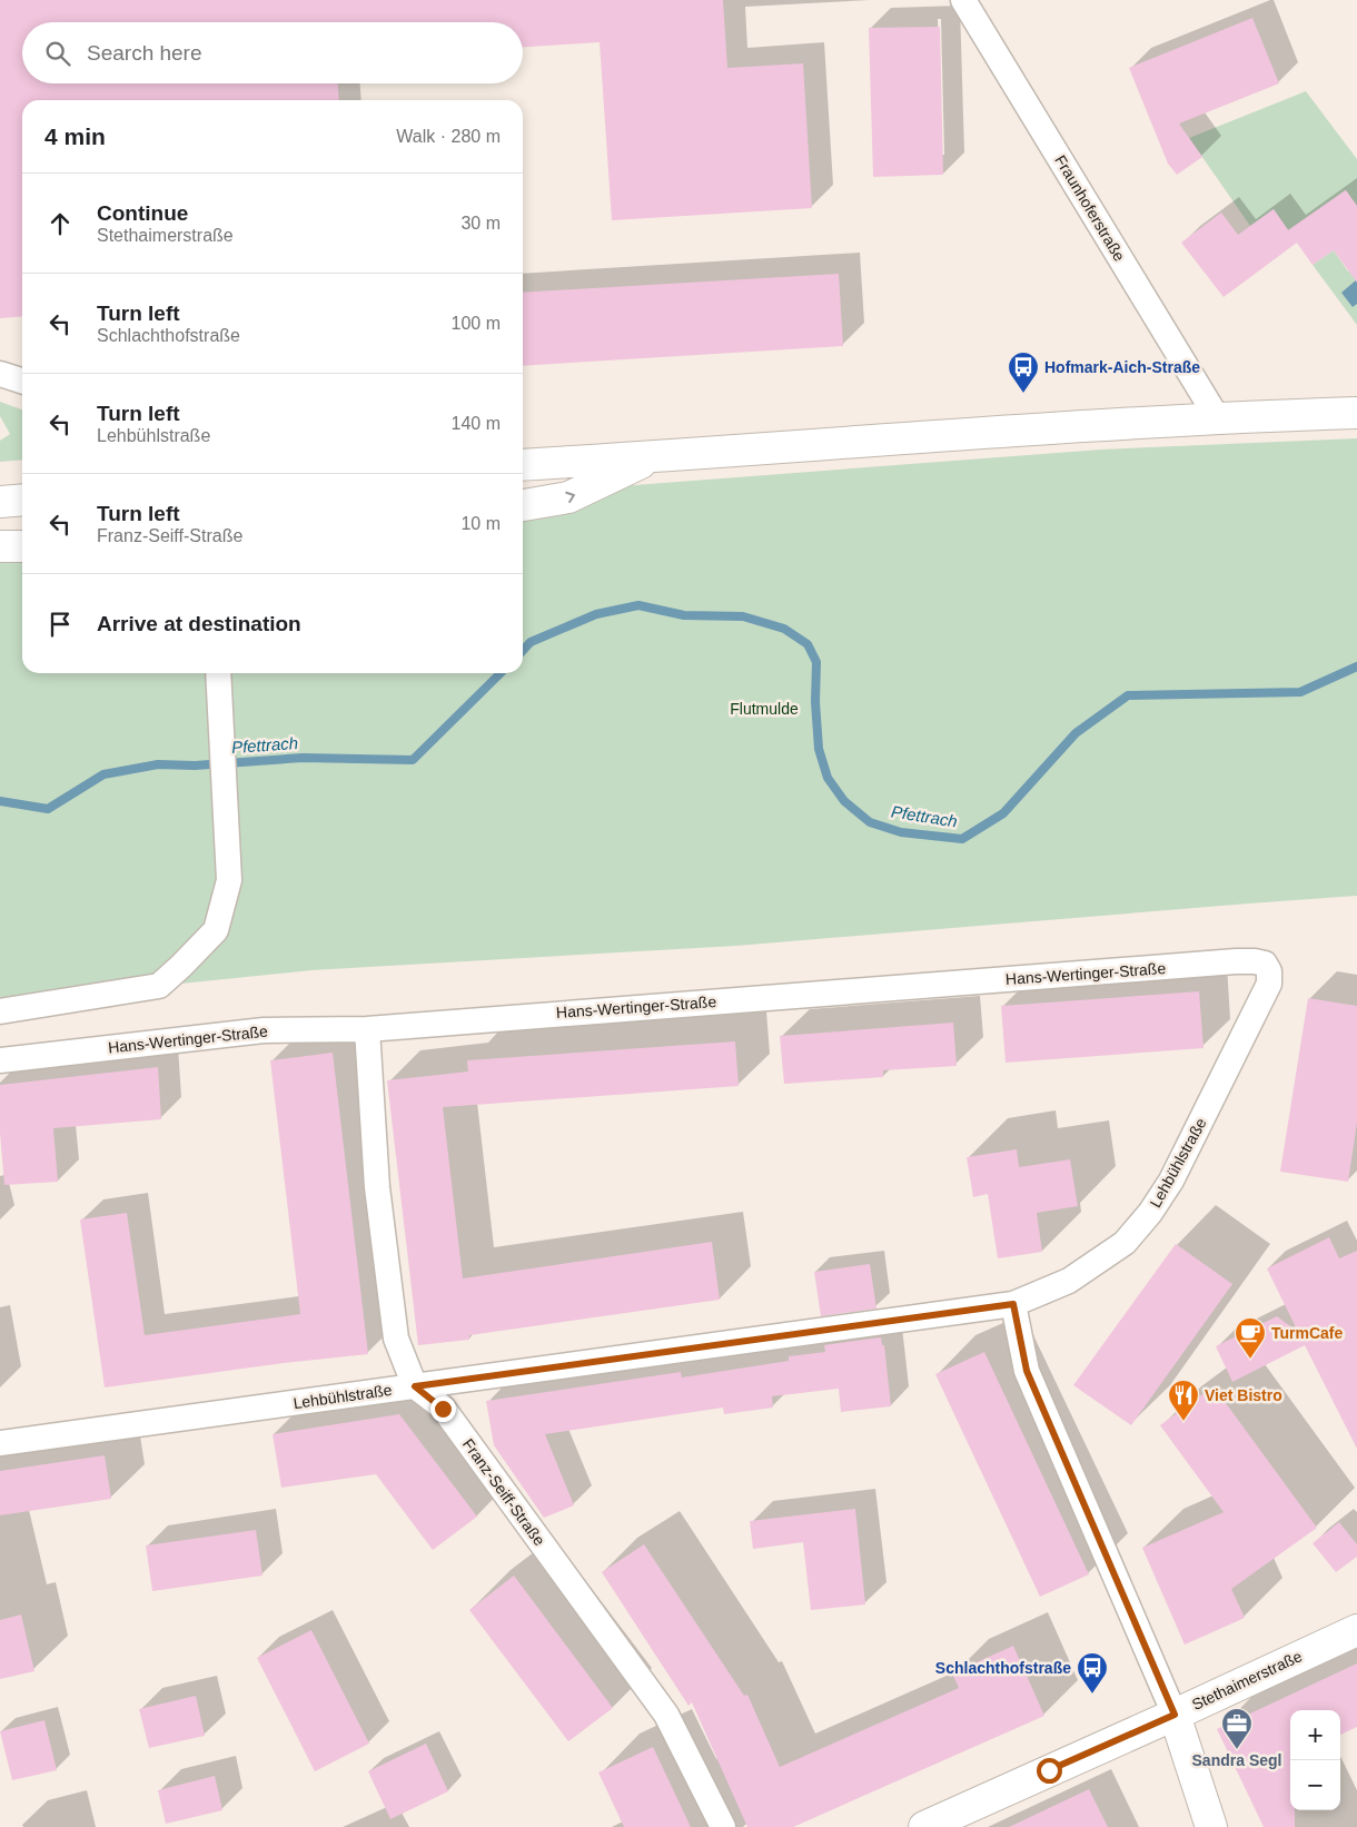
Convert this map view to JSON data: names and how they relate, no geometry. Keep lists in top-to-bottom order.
{
  "streets": {
    "main road": ["Stethaimerstraße"],
    "street": [
      "Fraunhoferstraße",
      "Hans-Wertinger-Straße",
      "Lehbühlstraße",
      "Franz-Seiff-Straße"
    ]
  },
  "crossings": [
    ["Hans-Wertinger-Straße", "Lehbühlstraße"],
    ["Hans-Wertinger-Straße", "Franz-Seiff-Straße"],
    ["Lehbühlstraße", "Franz-Seiff-Straße"]
  ],
  "water": ["Pfettrach"],
  "parks": ["Flutmulde"],
  "places": {
    "bus stop": ["Hofmark-Aich-Straße", "Schlachthofstraße"],
    "cafe": ["TurmCafe"],
    "restaurant": ["Viet Bistro"],
    "office": ["Sandra Segl"]
  },
  "page": {
    "search": "Search here",
    "heading": ["4 min", "Walk · 280 m"],
    "list": [
      ["Continue", "Stethaimerstraße", "30 m"],
      ["Turn left", "Schlachthofstraße", "100 m"],
      ["Turn left", "Lehbühlstraße", "140 m"],
      ["Turn left", "Franz-Seiff-Straße", "10 m"],
      "Arrive at destination"
    ],
    "map_buttons": ["+", "−"]
  }
}
